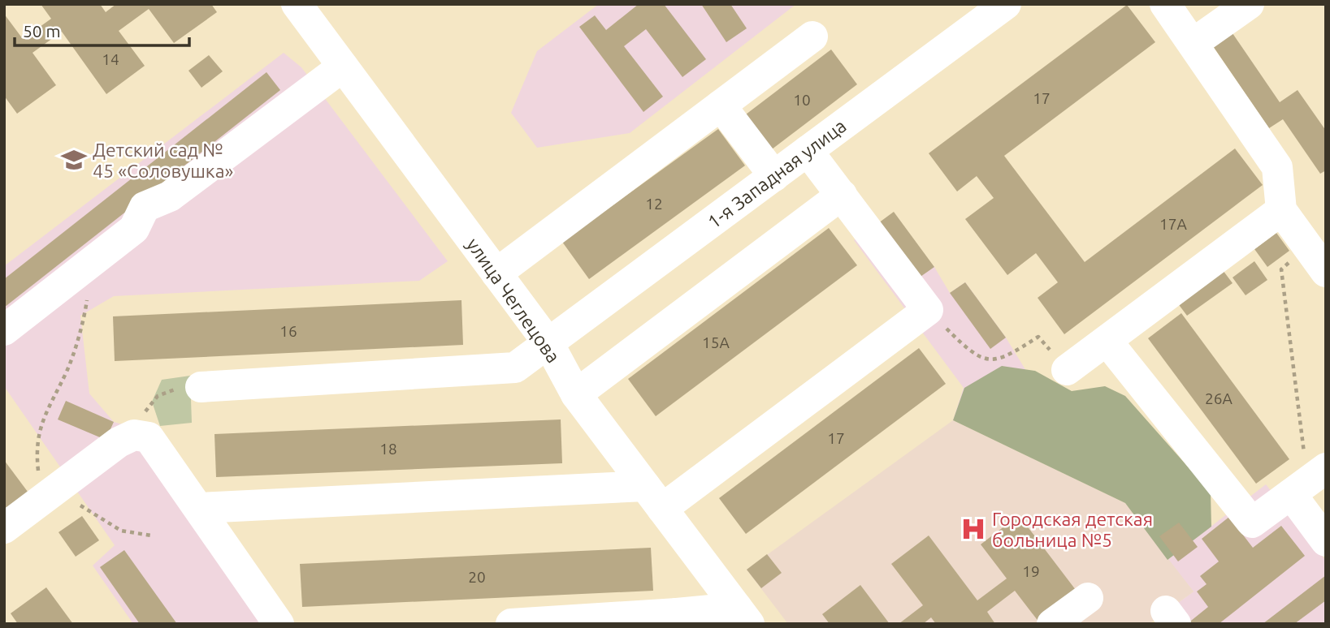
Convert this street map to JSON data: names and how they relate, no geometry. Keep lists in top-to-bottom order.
{
  "streets": {
    "street": ["1-я Западная улица", "улица Чеглецова"]
  },
  "crossings": [
    ["1-я Западная улица", "улица Чеглецова"]
  ],
  "places": {
    "school or university": ["Детский сад № 45 «Соловушка»"],
    "hospital": ["Городская детская больница №5"]
  },
  "house_numbers": [
    "14",
    "17",
    "10",
    "12",
    "17А",
    "16",
    "15А",
    "26А",
    "17",
    "18",
    "19",
    "20"
  ],
  "scale_bar": "50 m"
}
